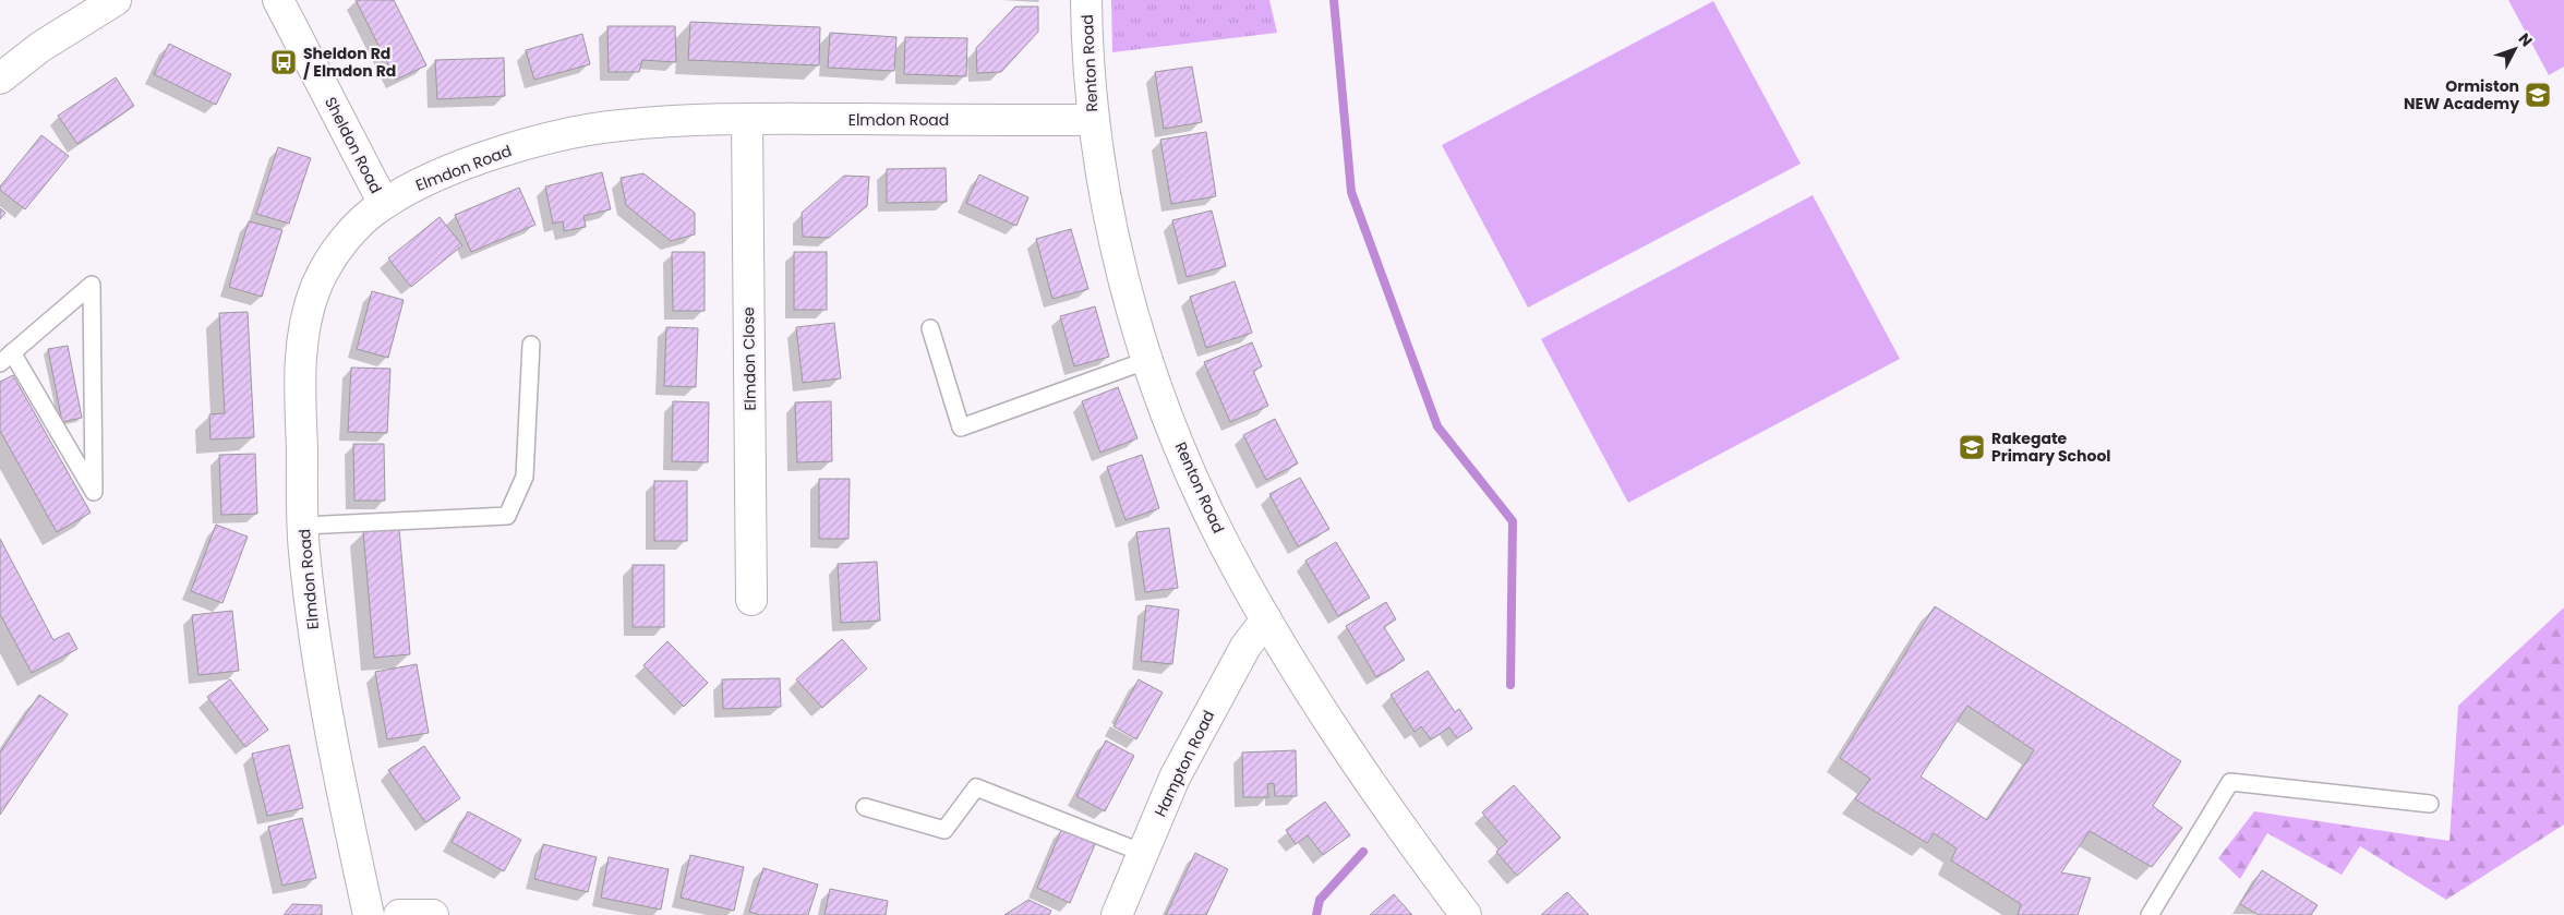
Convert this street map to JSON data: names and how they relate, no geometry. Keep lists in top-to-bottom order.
{
  "streets": {
    "street": [
      "Renton Road",
      "Elmdon Road",
      "Sheldon Road",
      "Elmdon Close",
      "Hampton Road"
    ]
  },
  "crossings": [
    ["Renton Road", "Elmdon Road"],
    ["Renton Road", "Hampton Road"],
    ["Elmdon Road", "Sheldon Road"],
    ["Elmdon Road", "Elmdon Close"]
  ],
  "places": {
    "bus stop": ["Sheldon Rd / Elmdon Rd"],
    "school or university": ["Ormiston NEW Academy", "Rakegate Primary School"]
  },
  "north": "top right"
}
